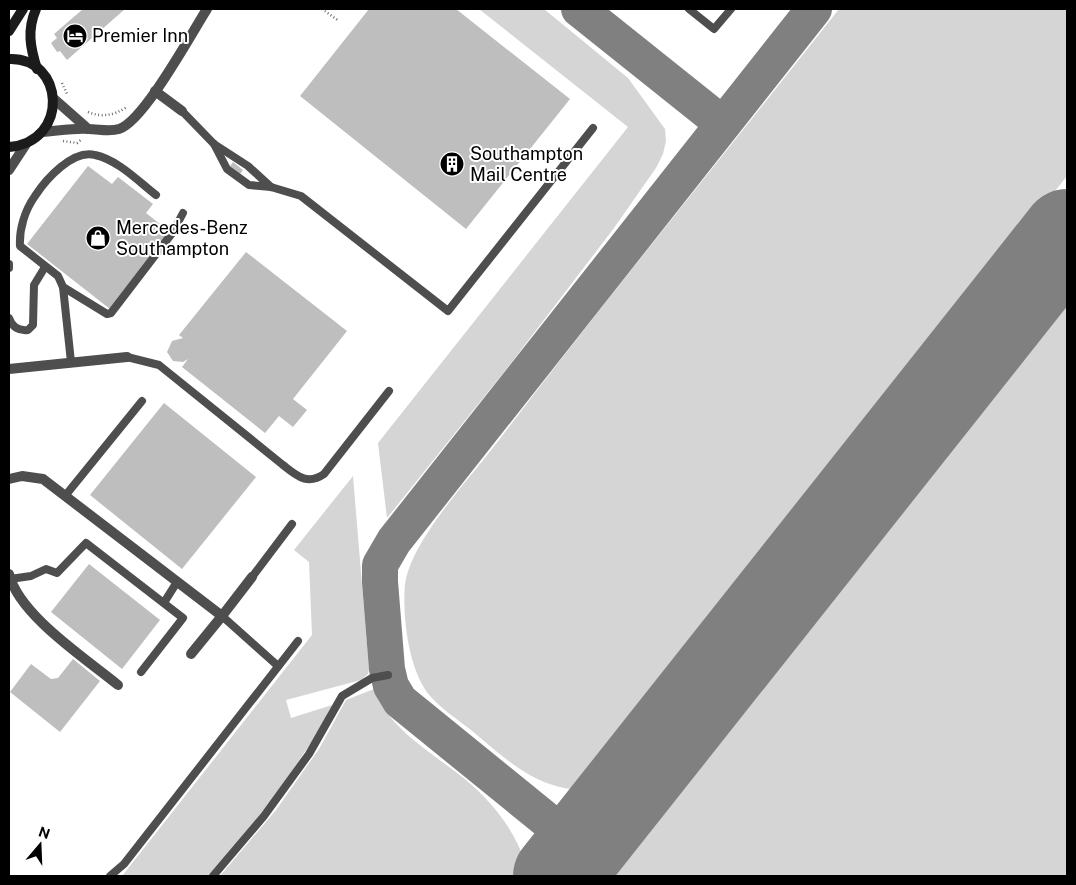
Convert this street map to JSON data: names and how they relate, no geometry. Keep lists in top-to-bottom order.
{
  "places": {
    "hotel": ["Premier Inn"],
    "building": ["Southampton Mail Centre"],
    "shop": ["Mercedes-Benz Southampton"]
  },
  "north": "top"
}
